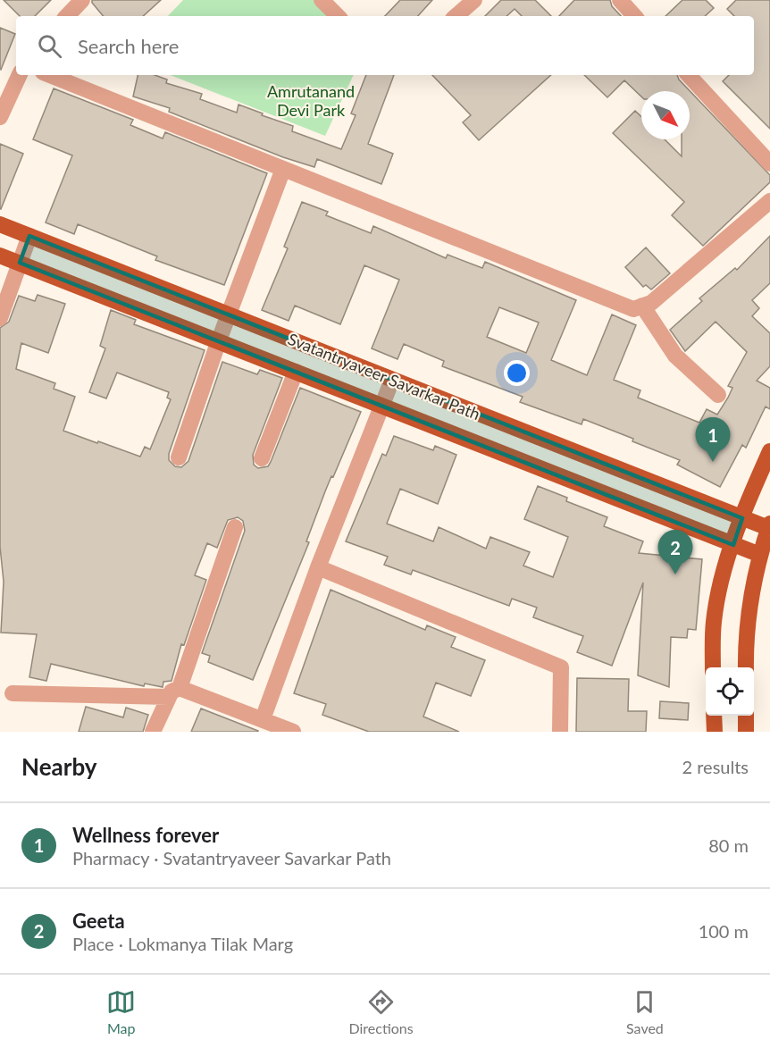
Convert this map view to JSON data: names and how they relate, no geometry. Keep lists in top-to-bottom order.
{
  "streets": {
    "main road": ["Svatantryaveer Savarkar Path"]
  },
  "parks": ["Amrutanand Devi Park"],
  "north": "bottom right",
  "page": {
    "search": "Search here",
    "pins": ["1", "2"],
    "heading": ["Nearby", "2 results"],
    "list": [
      {
        "mark": "1",
        "name": "Wellness forever",
        "note": "Pharmacy · Svatantryaveer Savarkar Path",
        "value": "80 m"
      },
      {
        "mark": "2",
        "name": "Geeta",
        "note": "Place · Lokmanya Tilak Marg",
        "value": "100 m"
      }
    ],
    "nav": ["Map", "Directions", "Saved"]
  }
}
